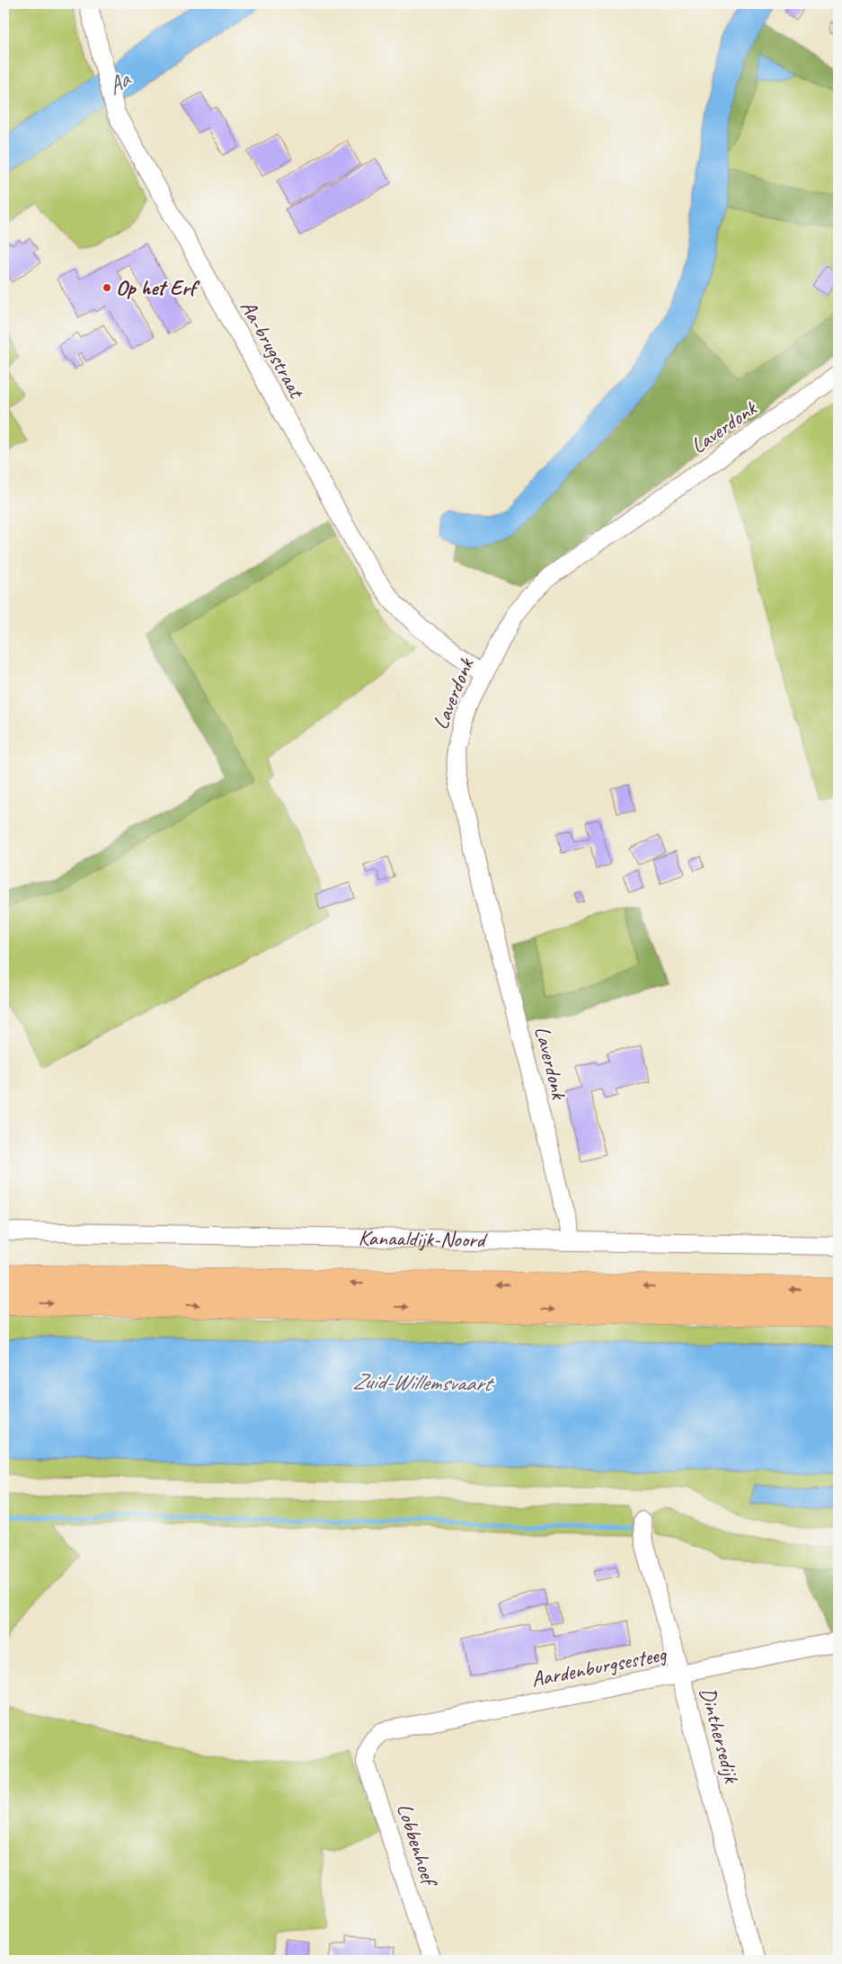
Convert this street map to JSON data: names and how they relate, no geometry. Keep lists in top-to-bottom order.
{
  "streets": {
    "street": [
      "Aa-brugstraat",
      "Laverdonk",
      "Kanaaldijk-Noord",
      "Aardenburgsesteeg",
      "Dinthersedijk",
      "Lobbenhoef"
    ]
  },
  "crossings": [
    ["Aa-brugstraat", "Laverdonk"],
    ["Laverdonk", "Kanaaldijk-Noord"],
    ["Aardenburgsesteeg", "Dinthersedijk"],
    ["Aardenburgsesteeg", "Lobbenhoef"]
  ],
  "water": ["Aa", "Zuid-Willemsvaart"],
  "places": ["Op het Erf"]
}
